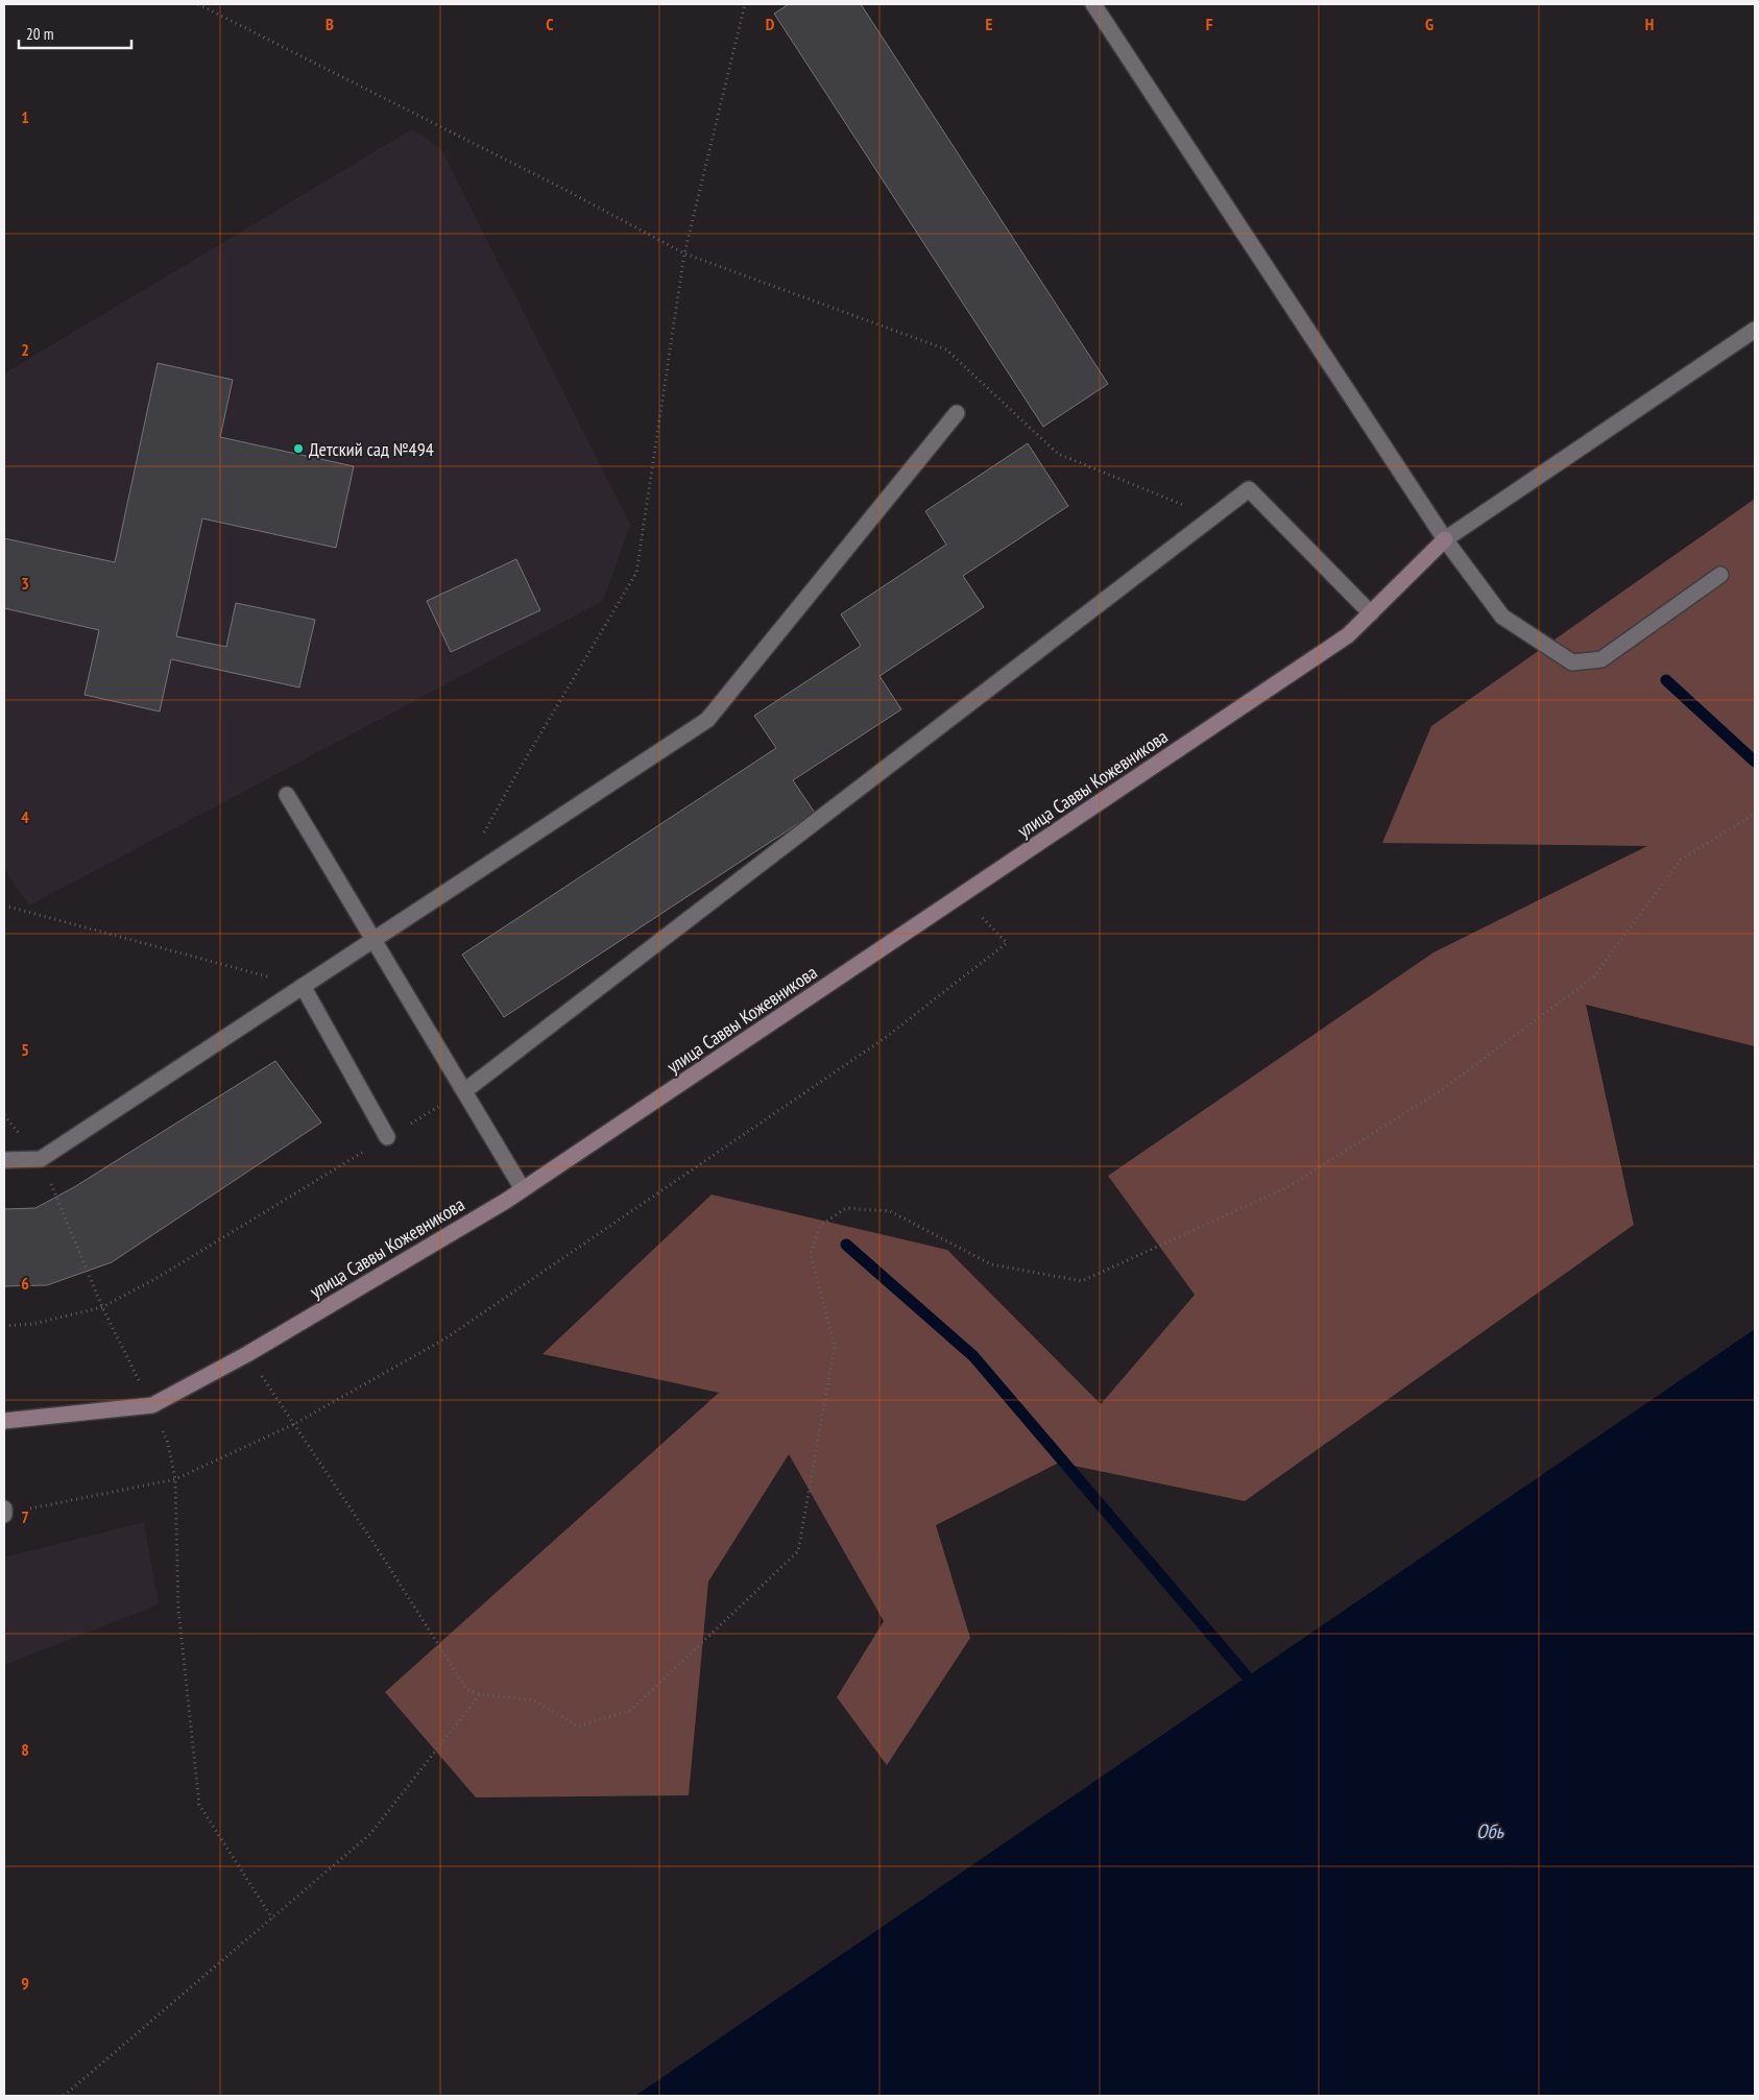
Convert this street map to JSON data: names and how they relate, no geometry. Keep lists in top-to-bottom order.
{
  "streets": {
    "street": ["улица Саввы Кожевникова"]
  },
  "water": ["Обь"],
  "places": ["Детский сад №494"],
  "scale_bar": "20 m",
  "grid": {
    "columns": [
      "B",
      "C",
      "D",
      "E",
      "F",
      "G",
      "H"
    ],
    "rows": [
      "1",
      "2",
      "3",
      "4",
      "5",
      "6",
      "7",
      "8",
      "9"
    ]
  }
}
